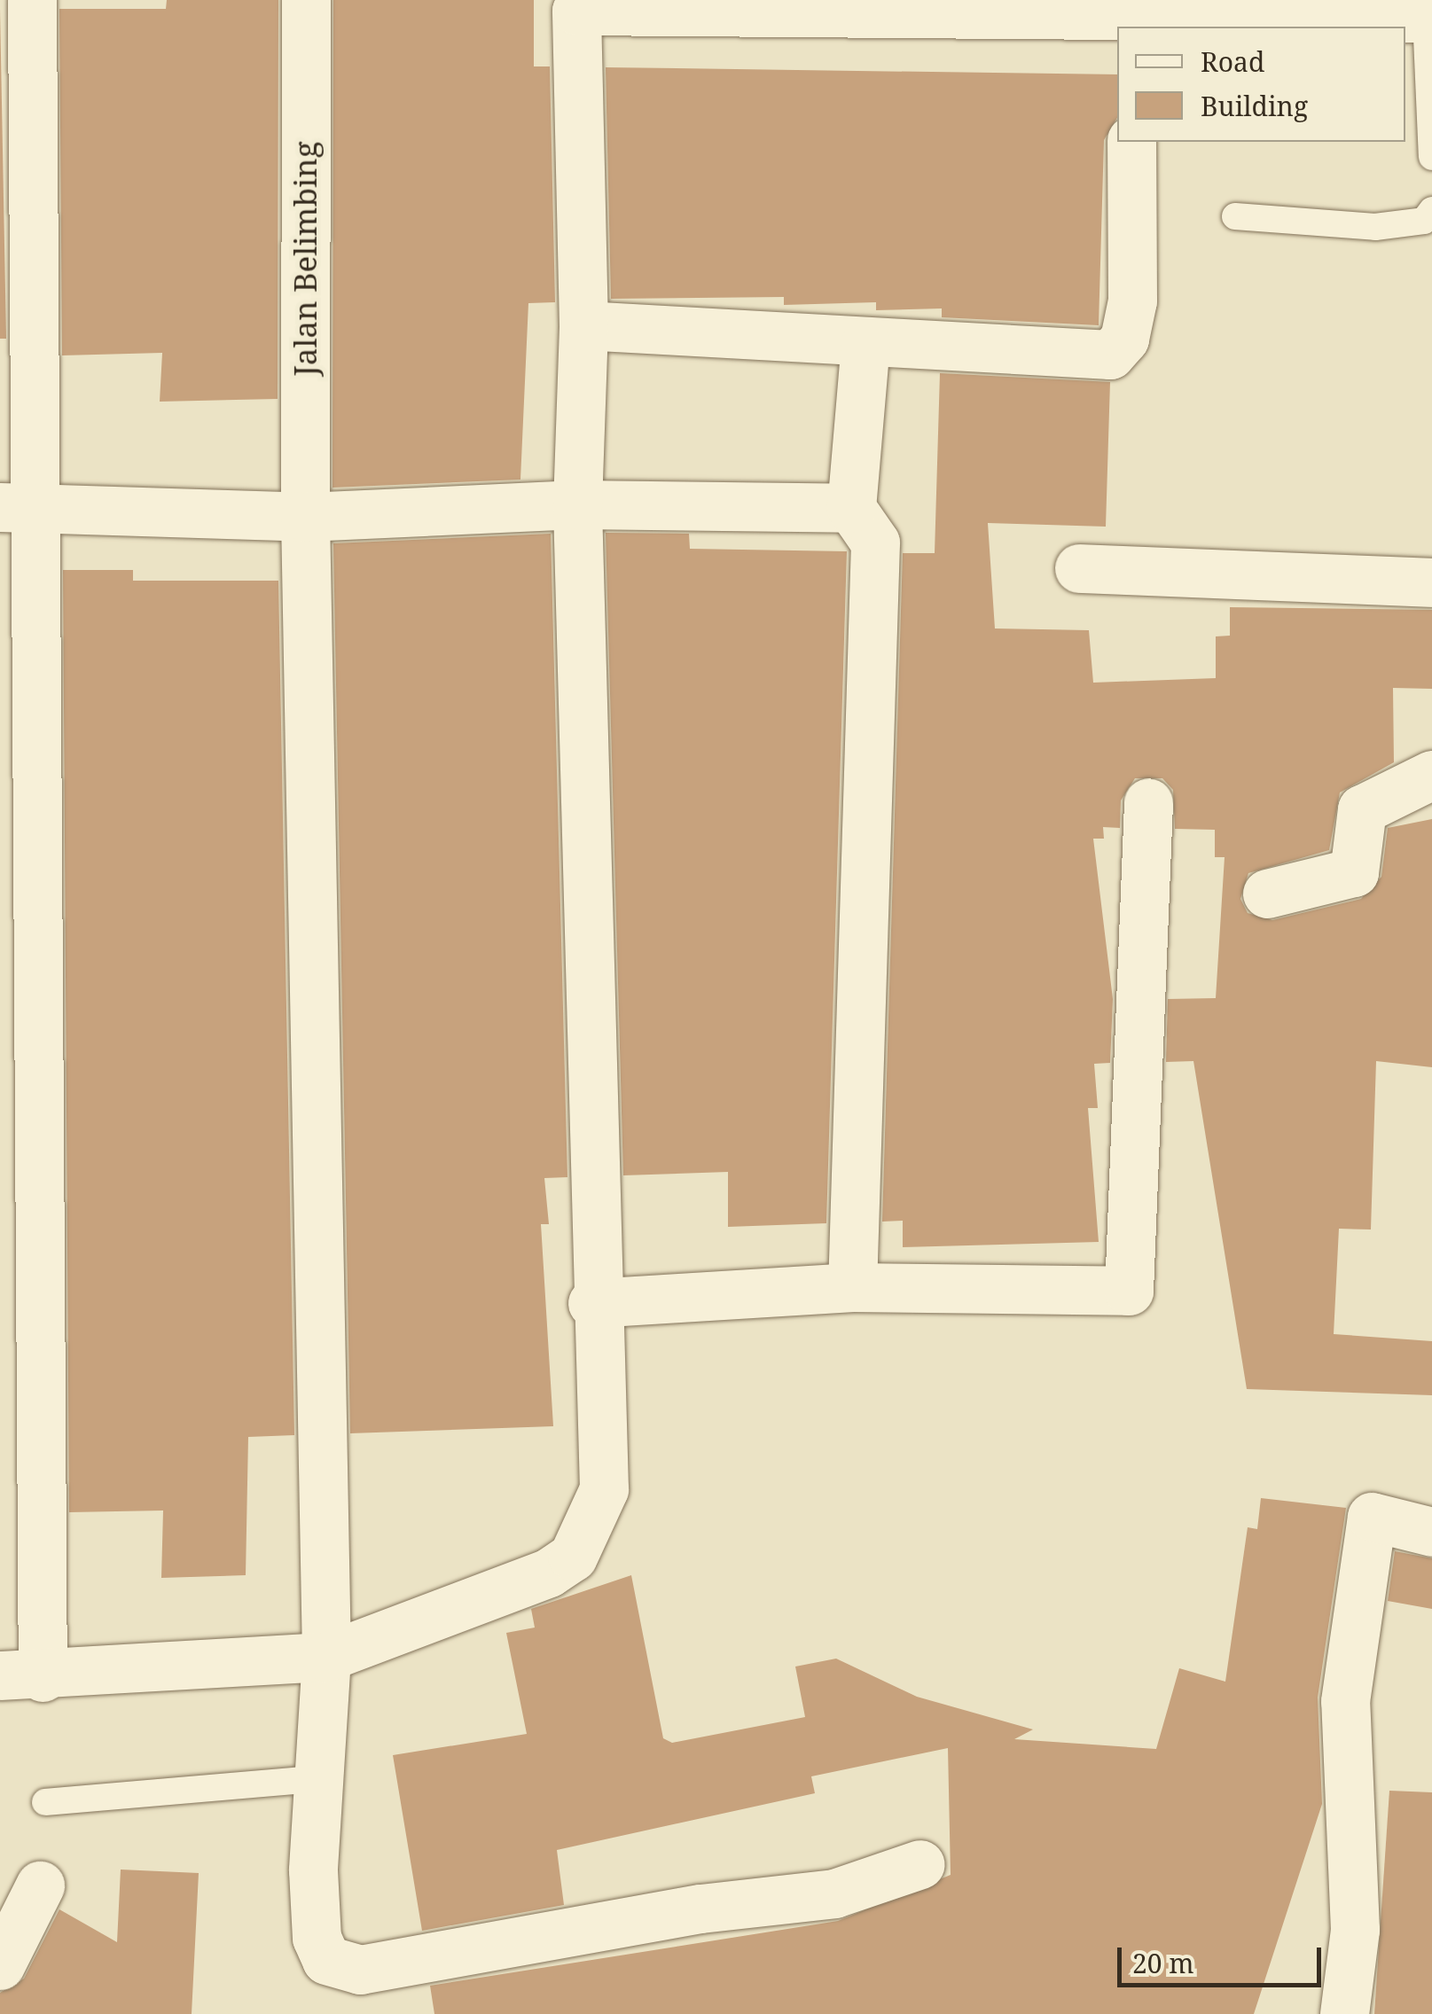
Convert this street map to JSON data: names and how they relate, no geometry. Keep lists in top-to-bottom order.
{
  "streets": {
    "street": ["Jalan Belimbing"]
  },
  "legend": ["Road", "Building"],
  "scale_bar": "20 m"
}
